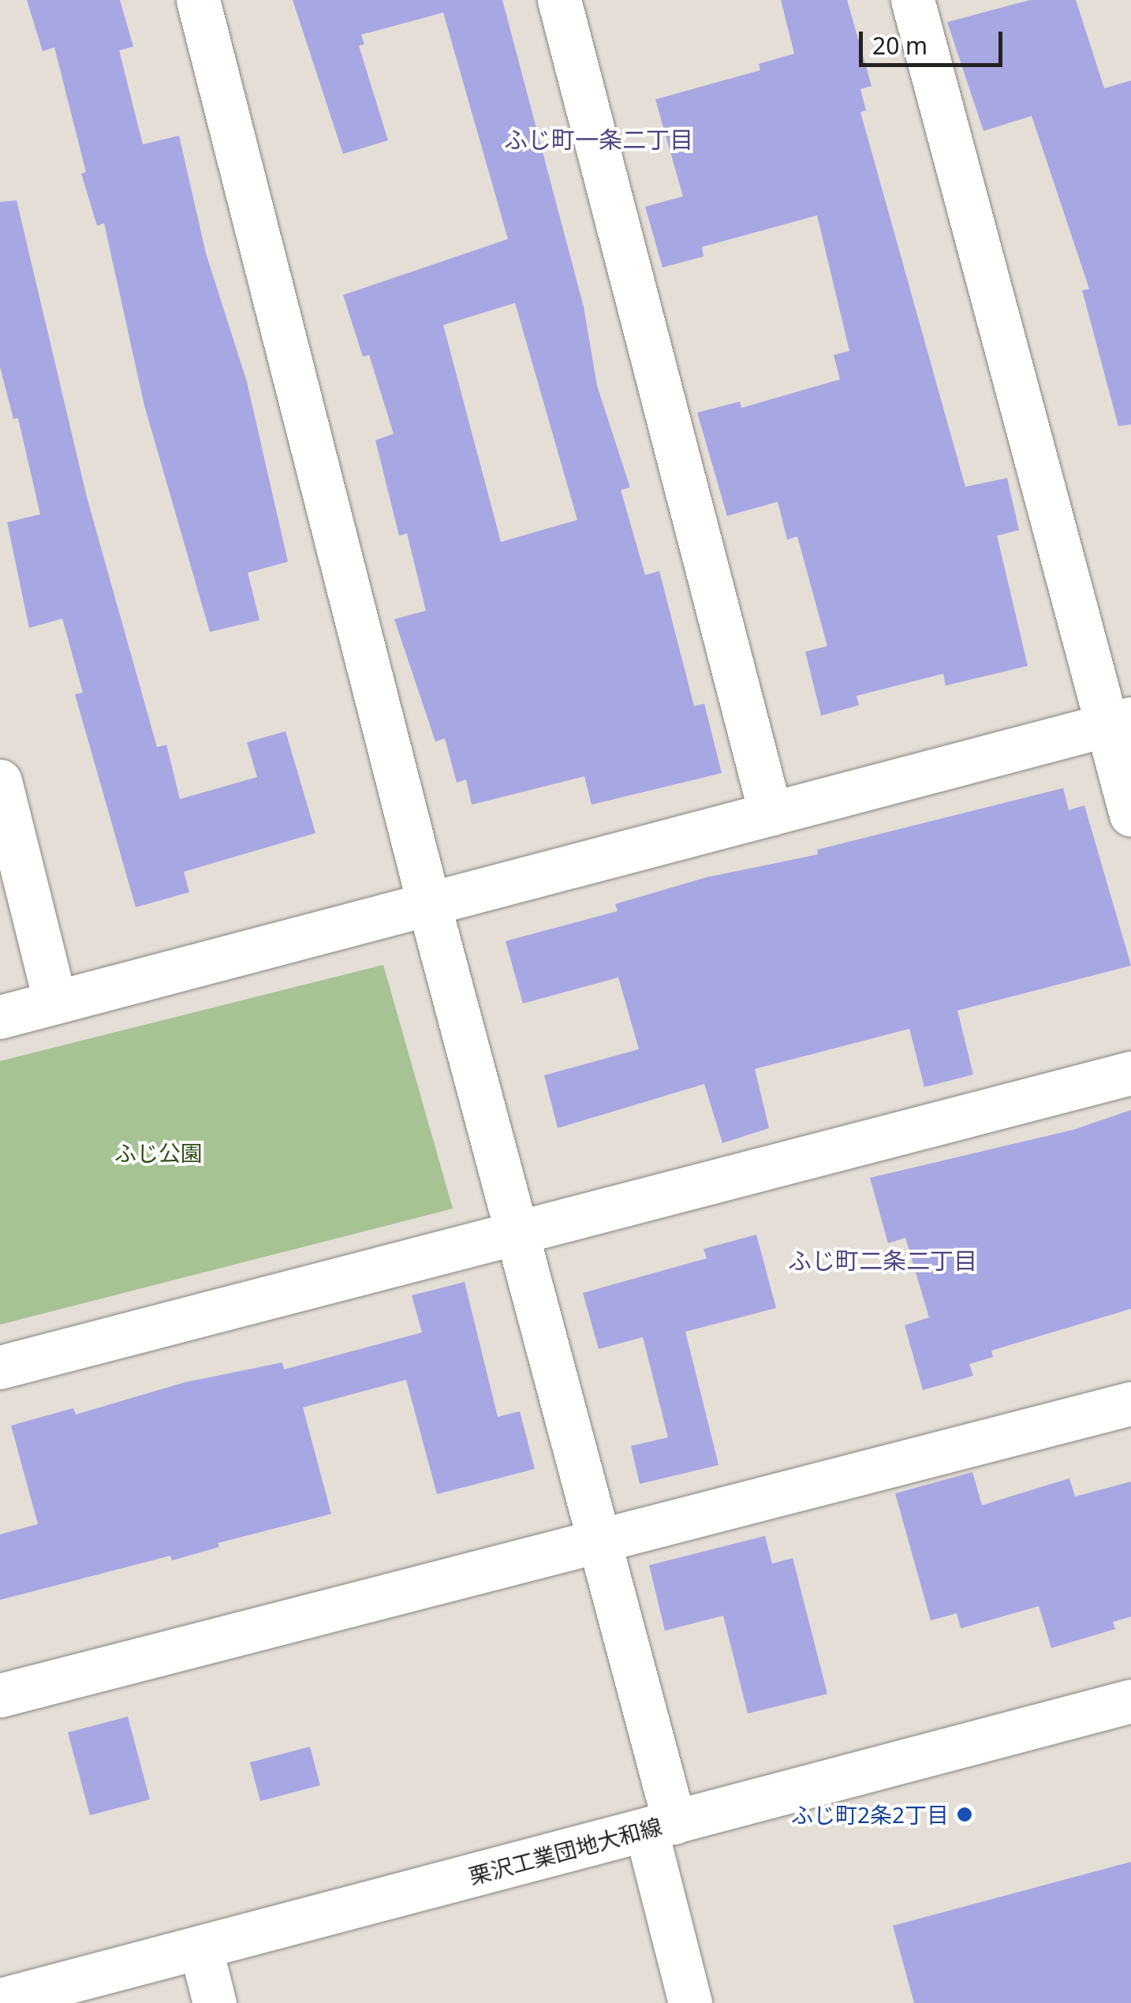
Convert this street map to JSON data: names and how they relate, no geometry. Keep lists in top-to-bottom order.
{
  "streets": {
    "street": ["栗沢工業団地大和線"]
  },
  "districts": ["ふじ町一条二丁目", "ふじ町二条二丁目"],
  "parks": ["ふじ公園"],
  "places": ["ふじ町2条2丁目"],
  "scale_bar": "20 m"
}
